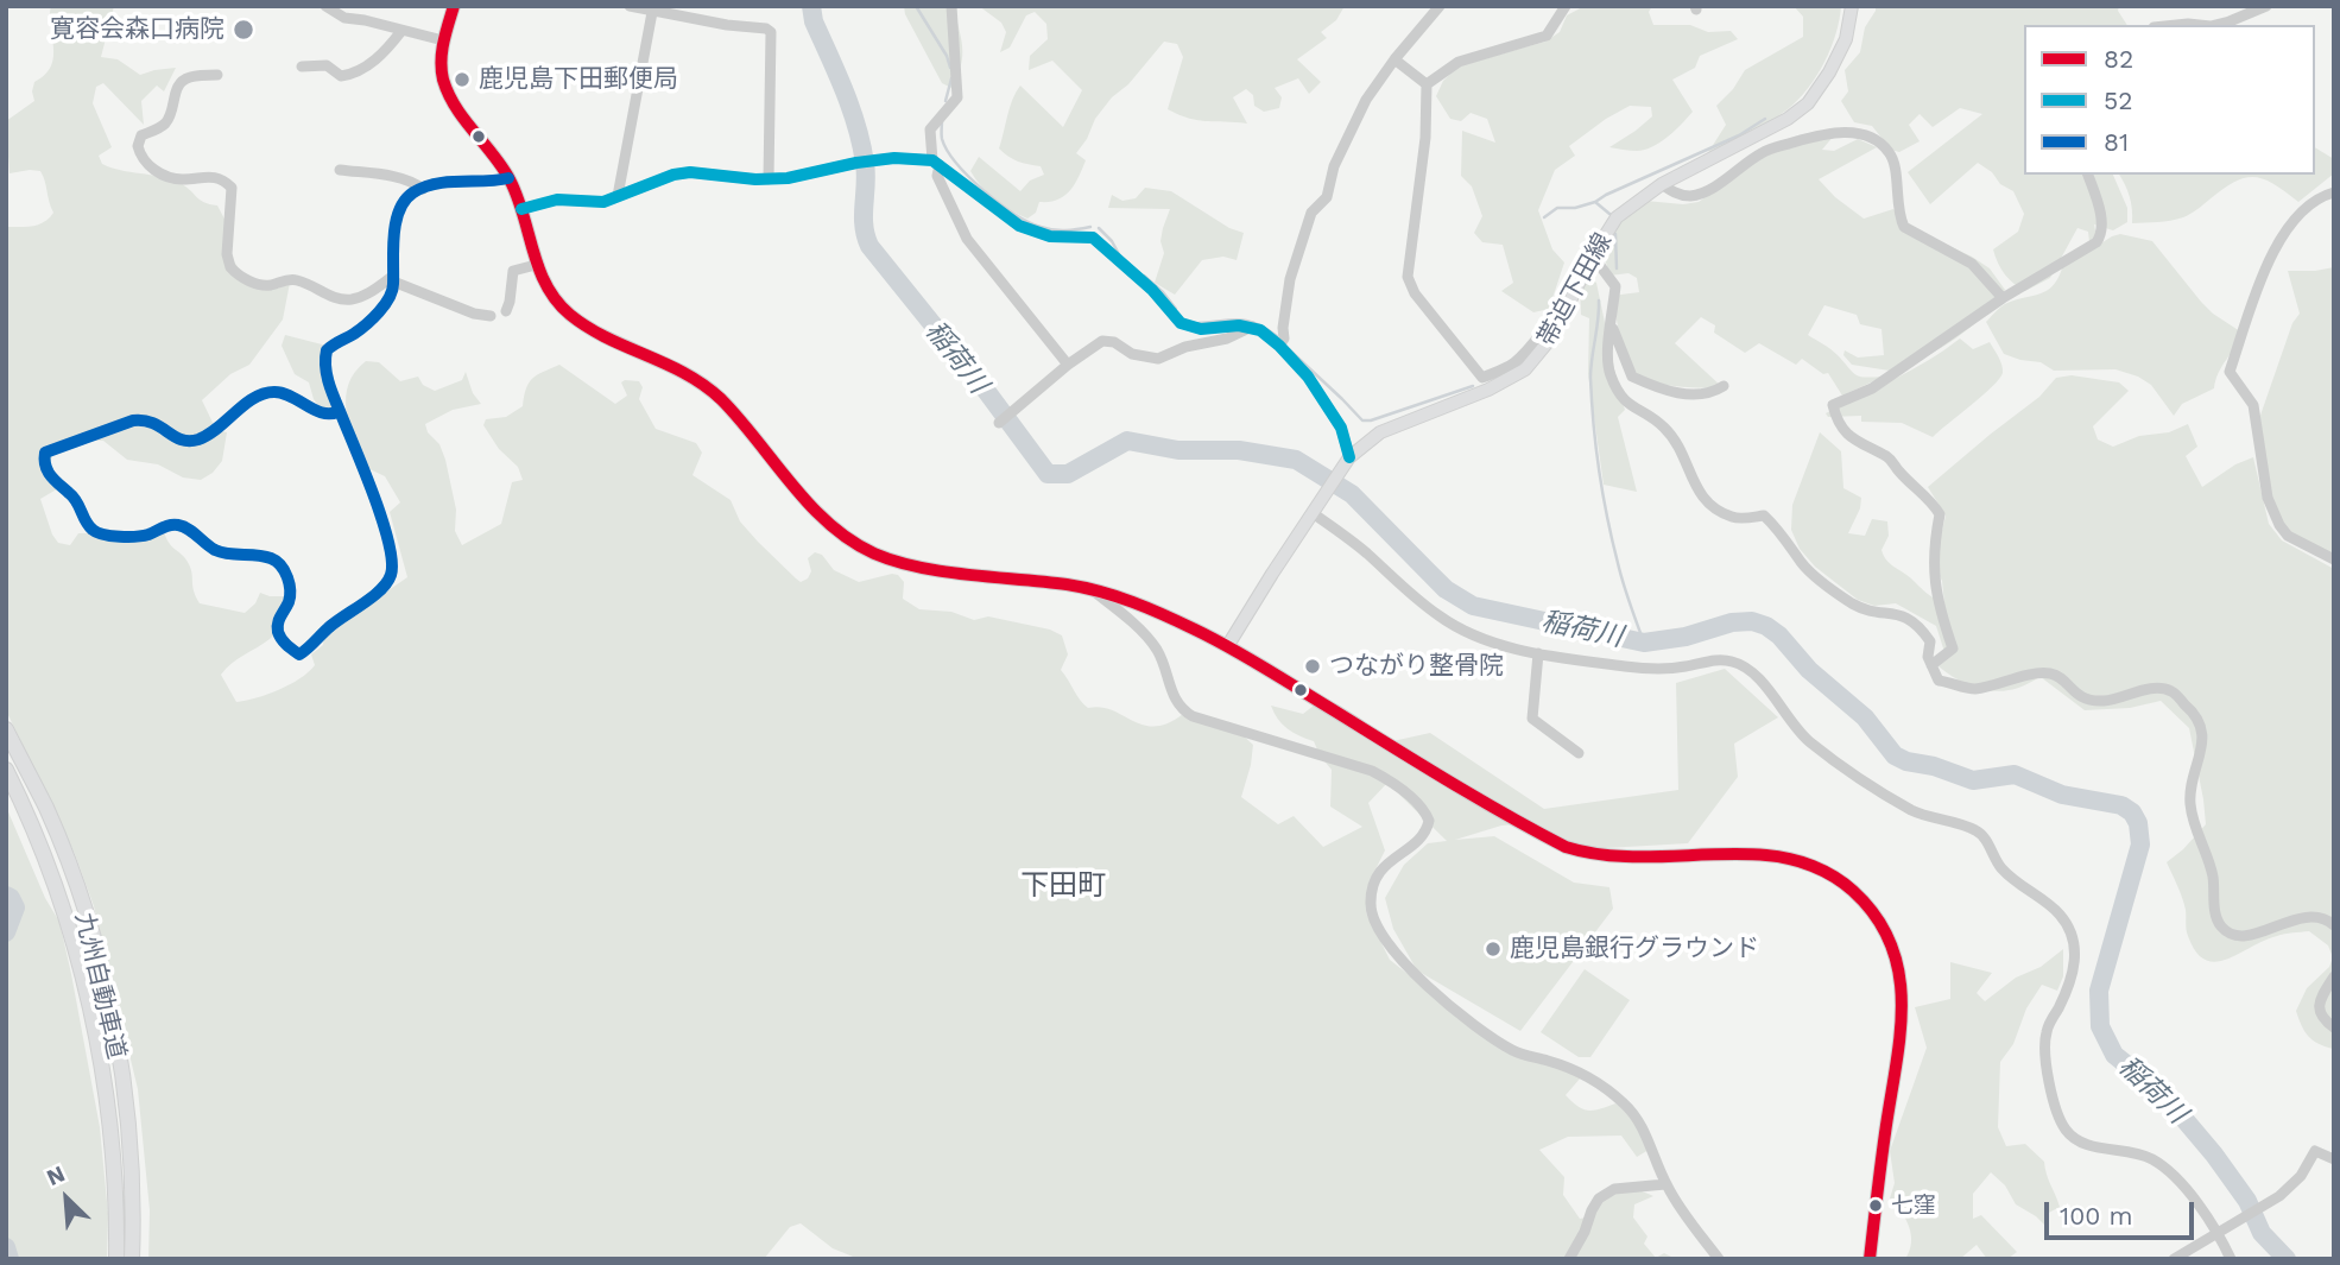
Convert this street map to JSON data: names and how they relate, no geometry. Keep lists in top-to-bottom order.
{
  "streets": {
    "highway": ["九州自動車道"],
    "main road": ["帯迫下田線"]
  },
  "districts": ["下田町"],
  "water": ["稲荷川"],
  "places": [
    "寛容会森口病院",
    "鹿児島下田郵便局",
    "つながり整骨院",
    "鹿児島銀行グラウンド",
    "七窪"
  ],
  "lines": ["transit line 82", "transit line 52", "transit line 81"],
  "legend": ["82", "52", "81"],
  "scale_bar": "100 m",
  "north": "top left"
}
